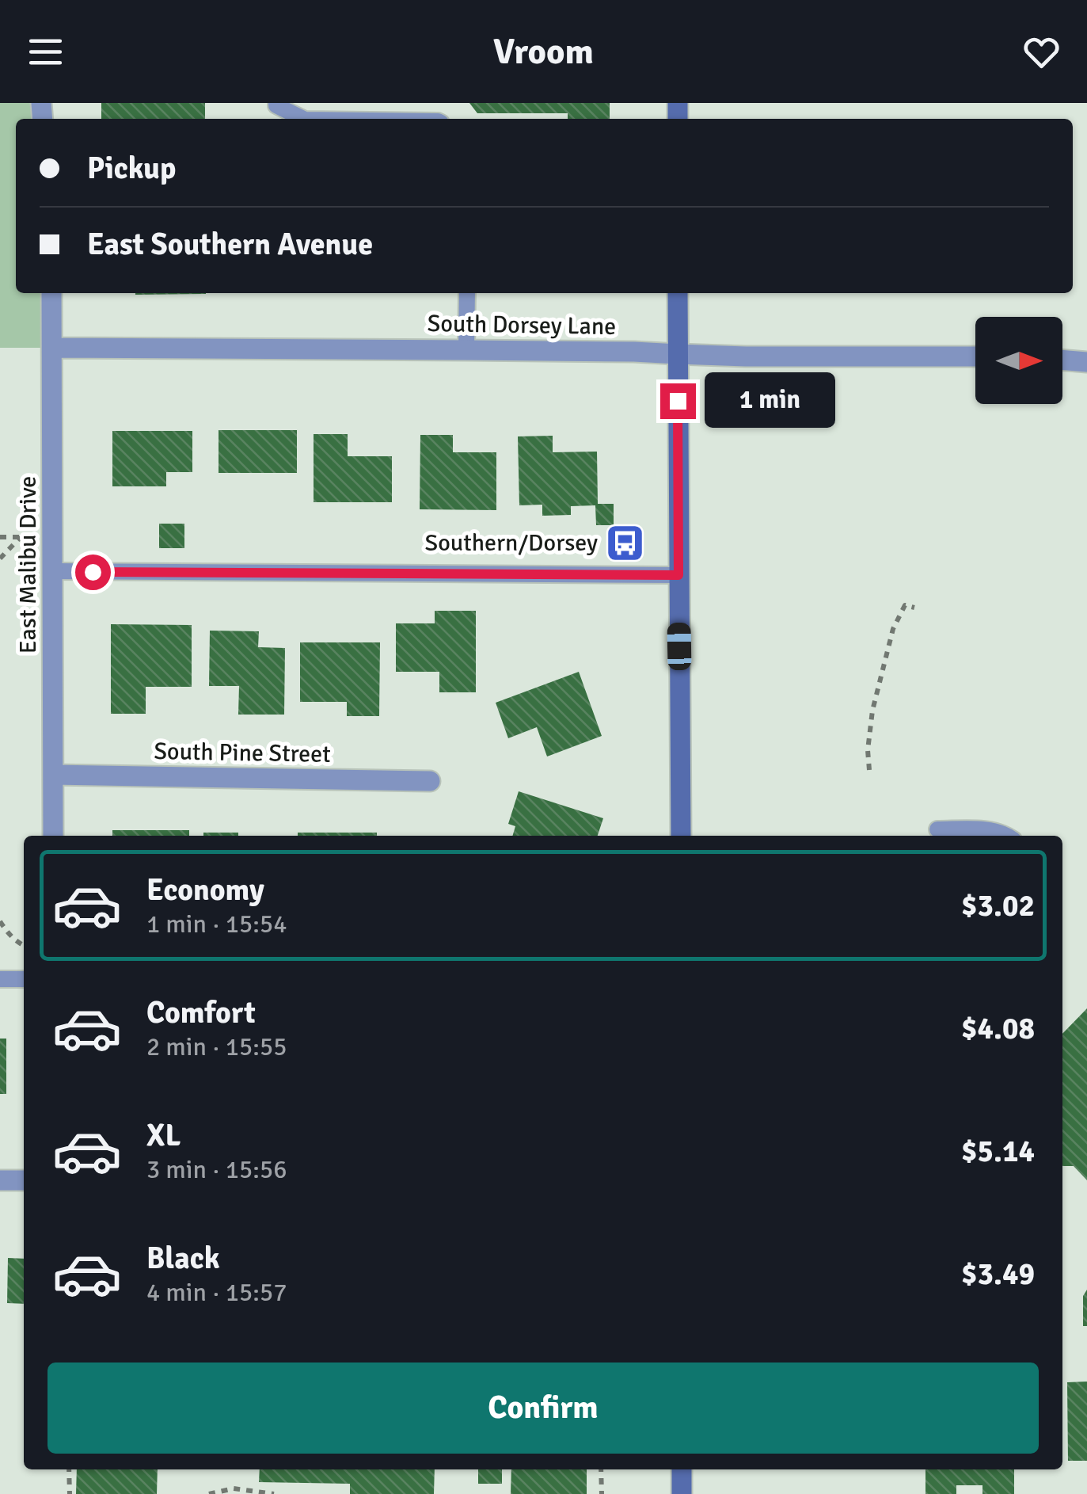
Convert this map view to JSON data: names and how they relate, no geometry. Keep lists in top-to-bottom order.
{
  "streets": {
    "street": ["South Dorsey Lane", "East Malibu Drive", "South Pine Street"]
  },
  "crossings": [
    ["South Dorsey Lane", "East Malibu Drive"],
    ["East Malibu Drive", "South Pine Street"]
  ],
  "places": {
    "bus stop": ["Southern/Dorsey"]
  },
  "north": "right",
  "page": {
    "header": "Vroom",
    "banner": ["Pickup", "East Southern Avenue"],
    "bubble": "1 min",
    "list": [
      {
        "name": "Economy",
        "note": "1 min · 15:54",
        "value": "$3.02"
      },
      {
        "name": "Comfort",
        "note": "2 min · 15:55",
        "value": "$4.08"
      },
      {
        "name": "XL",
        "note": "3 min · 15:56",
        "value": "$5.14"
      },
      {
        "name": "Black",
        "note": "4 min · 15:57",
        "value": "$3.49"
      }
    ],
    "buttons": "Confirm"
  }
}
